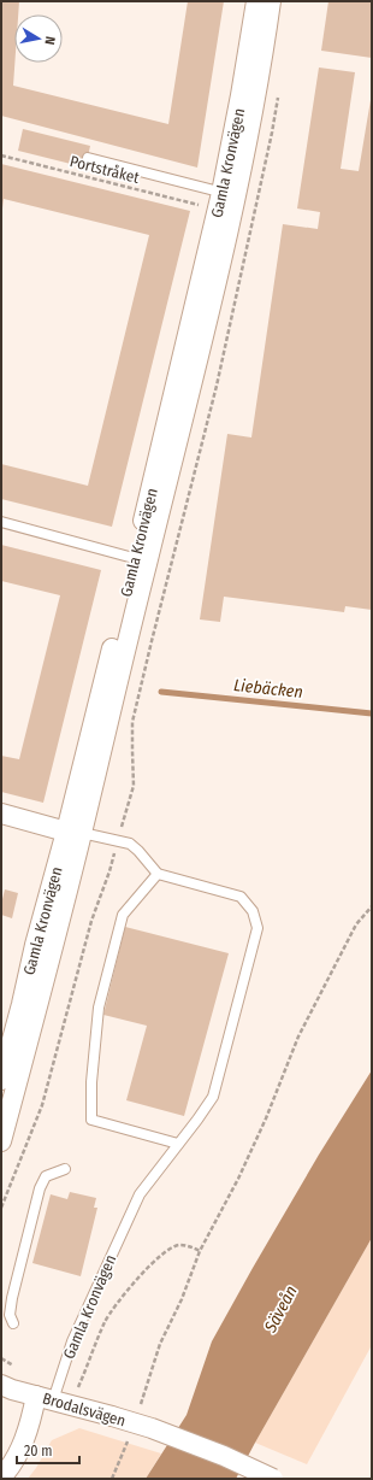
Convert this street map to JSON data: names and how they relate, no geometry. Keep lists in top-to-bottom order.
{
  "streets": {
    "street": ["Gamla Kronvägen", "Brodalsvägen"],
    "path": ["Portstråket"]
  },
  "crossings": [
    ["Gamla Kronvägen", "Brodalsvägen"]
  ],
  "water": ["Liebäcken", "Säveån"],
  "scale_bar": "20 m",
  "north": "right"
}
